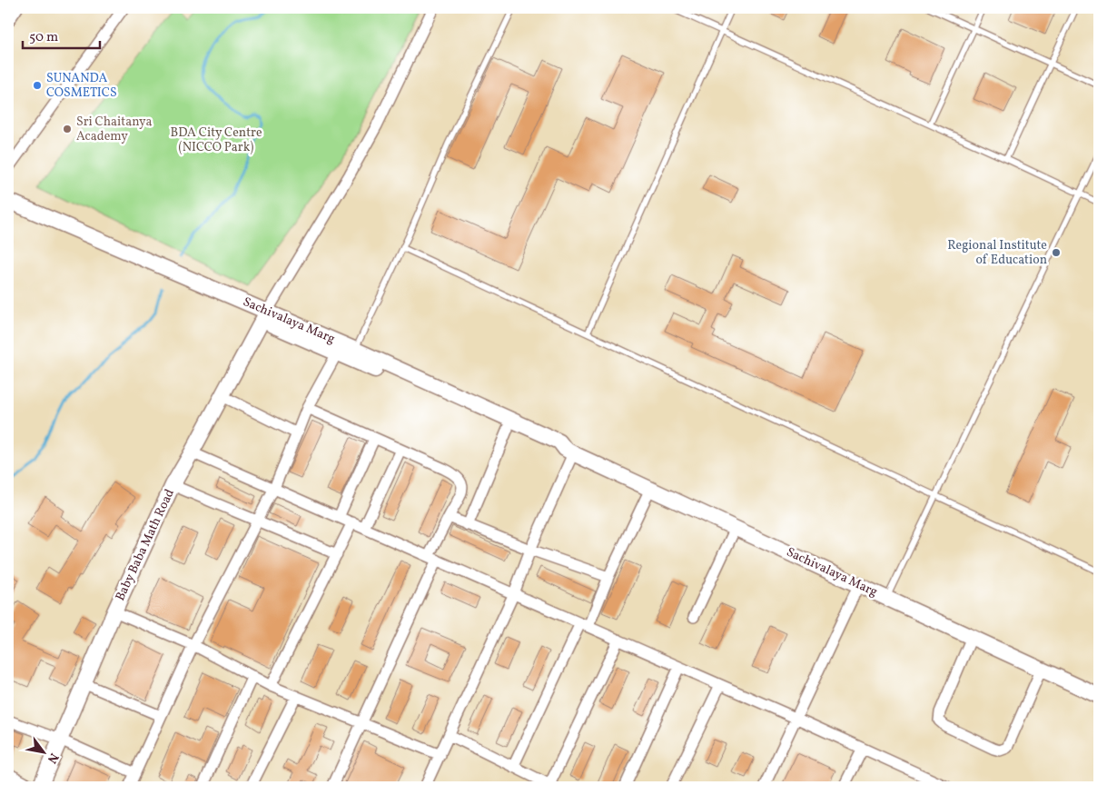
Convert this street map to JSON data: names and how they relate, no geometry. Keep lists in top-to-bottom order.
{
  "streets": {
    "main road": ["Sachivalaya Marg", "Baby Baba Math Road"]
  },
  "crossings": [
    ["Sachivalaya Marg", "Baby Baba Math Road"]
  ],
  "parks": ["BDA City Centre (NICCO Park)"],
  "places": ["SUNANDA COSMETICS", "Sri Chaitanya Academy", "Regional Institute of Education"],
  "scale_bar": "50 m",
  "north": "bottom right"
}
